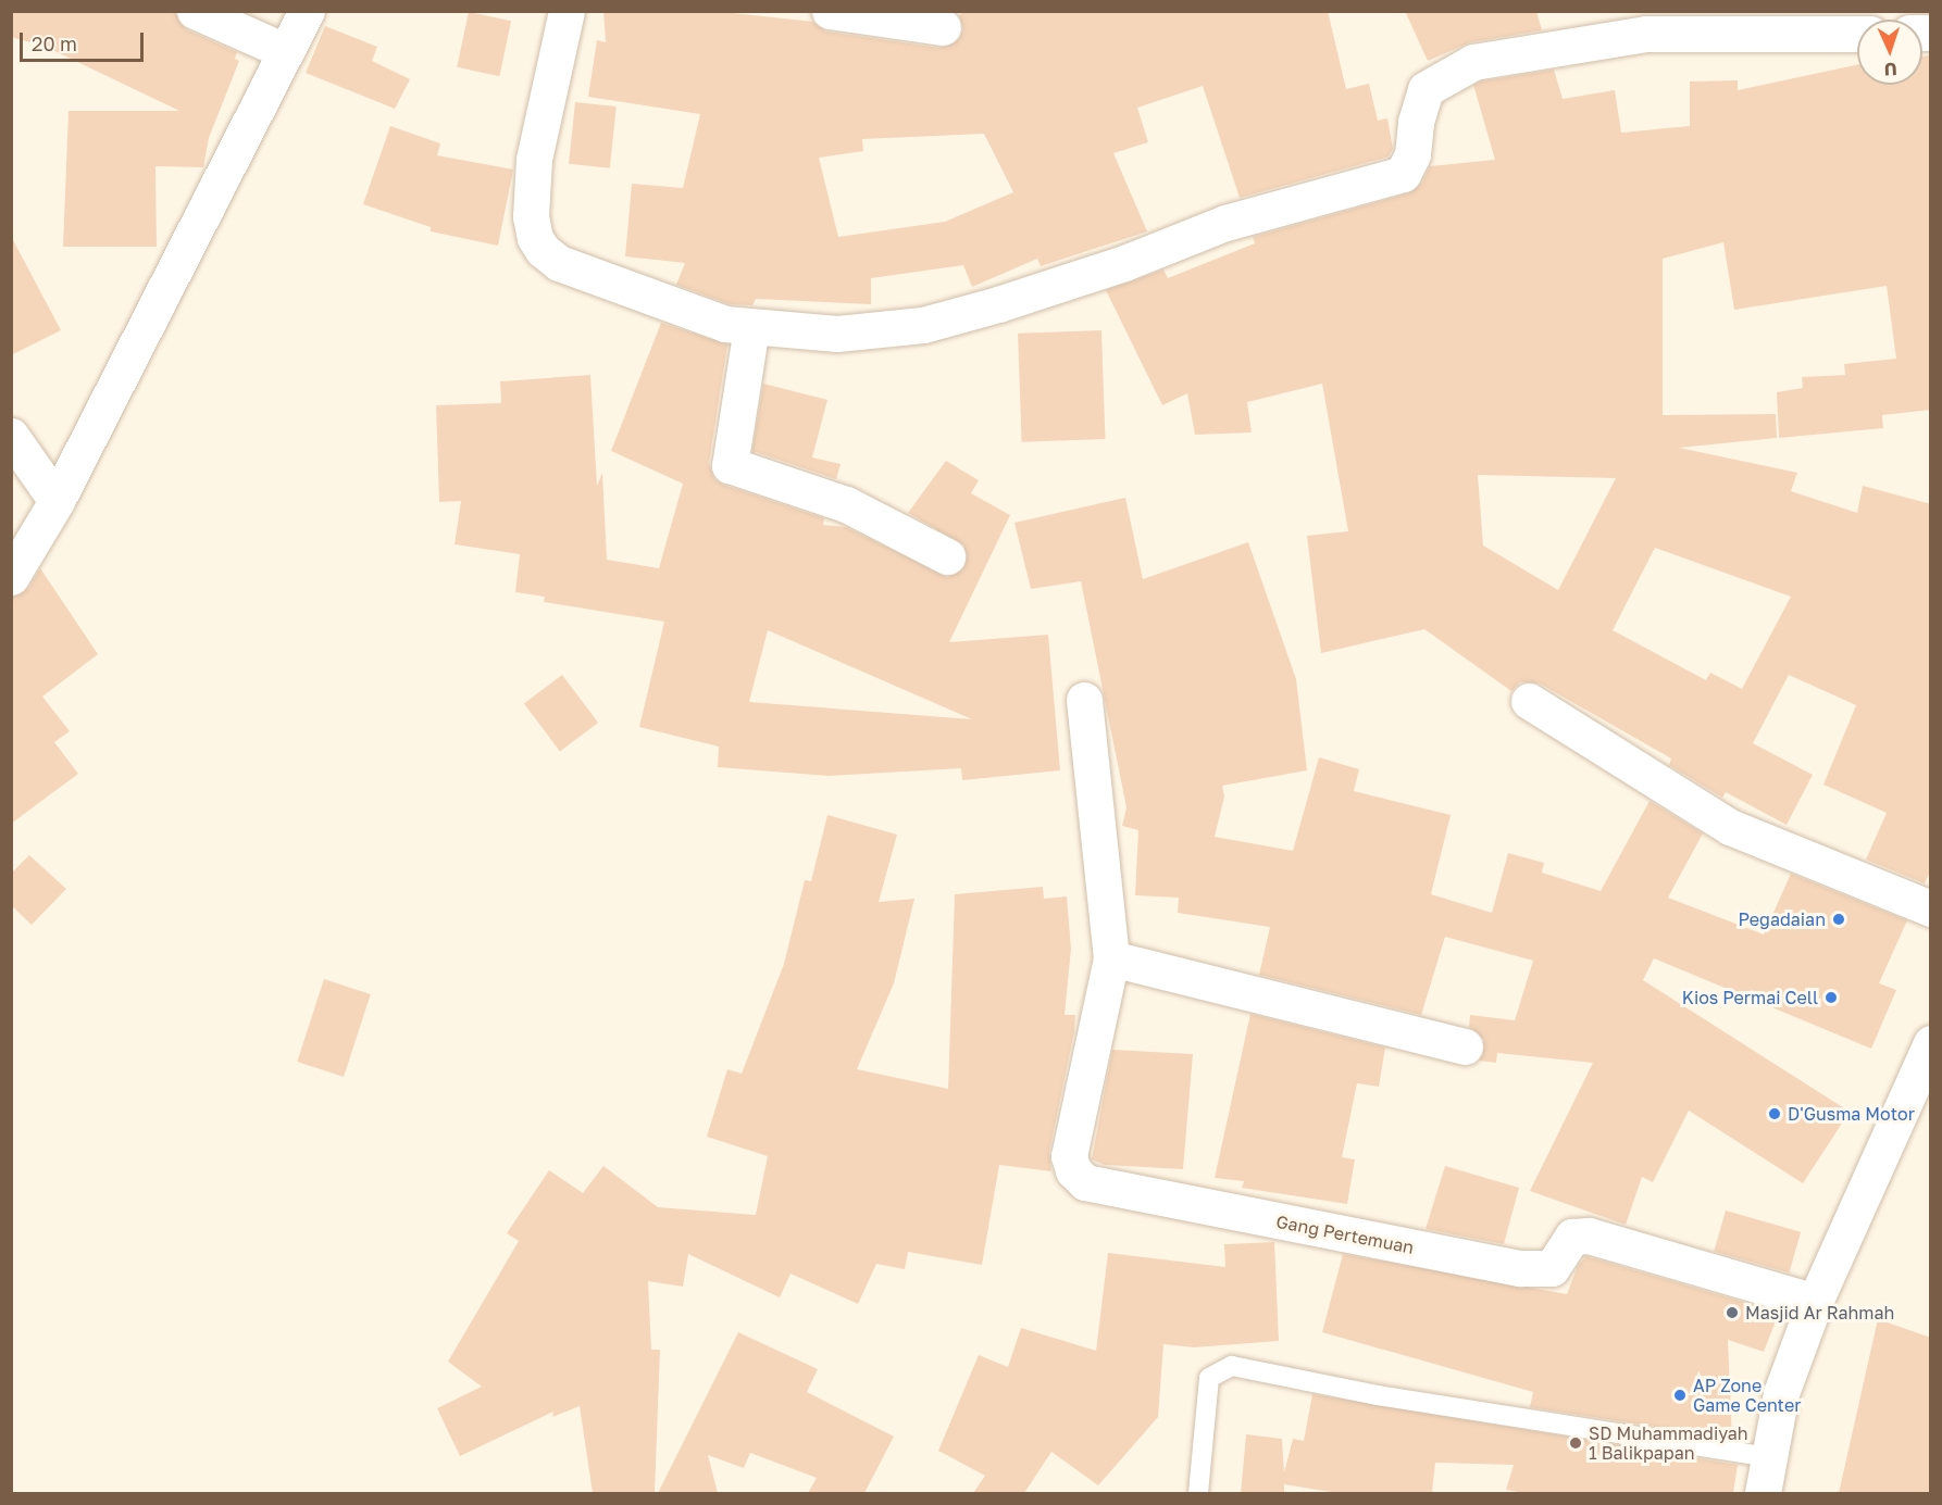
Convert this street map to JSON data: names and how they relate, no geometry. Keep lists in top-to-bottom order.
{
  "streets": {
    "street": ["Gang Pertemuan"]
  },
  "places": [
    "Pegadaian",
    "Kios Permai Cell",
    "D'Gusma Motor",
    "Masjid Ar Rahmah",
    "AP Zone Game Center",
    "SD Muhammadiyah 1 Balikpapan"
  ],
  "scale_bar": "20 m",
  "north": "bottom"
}
